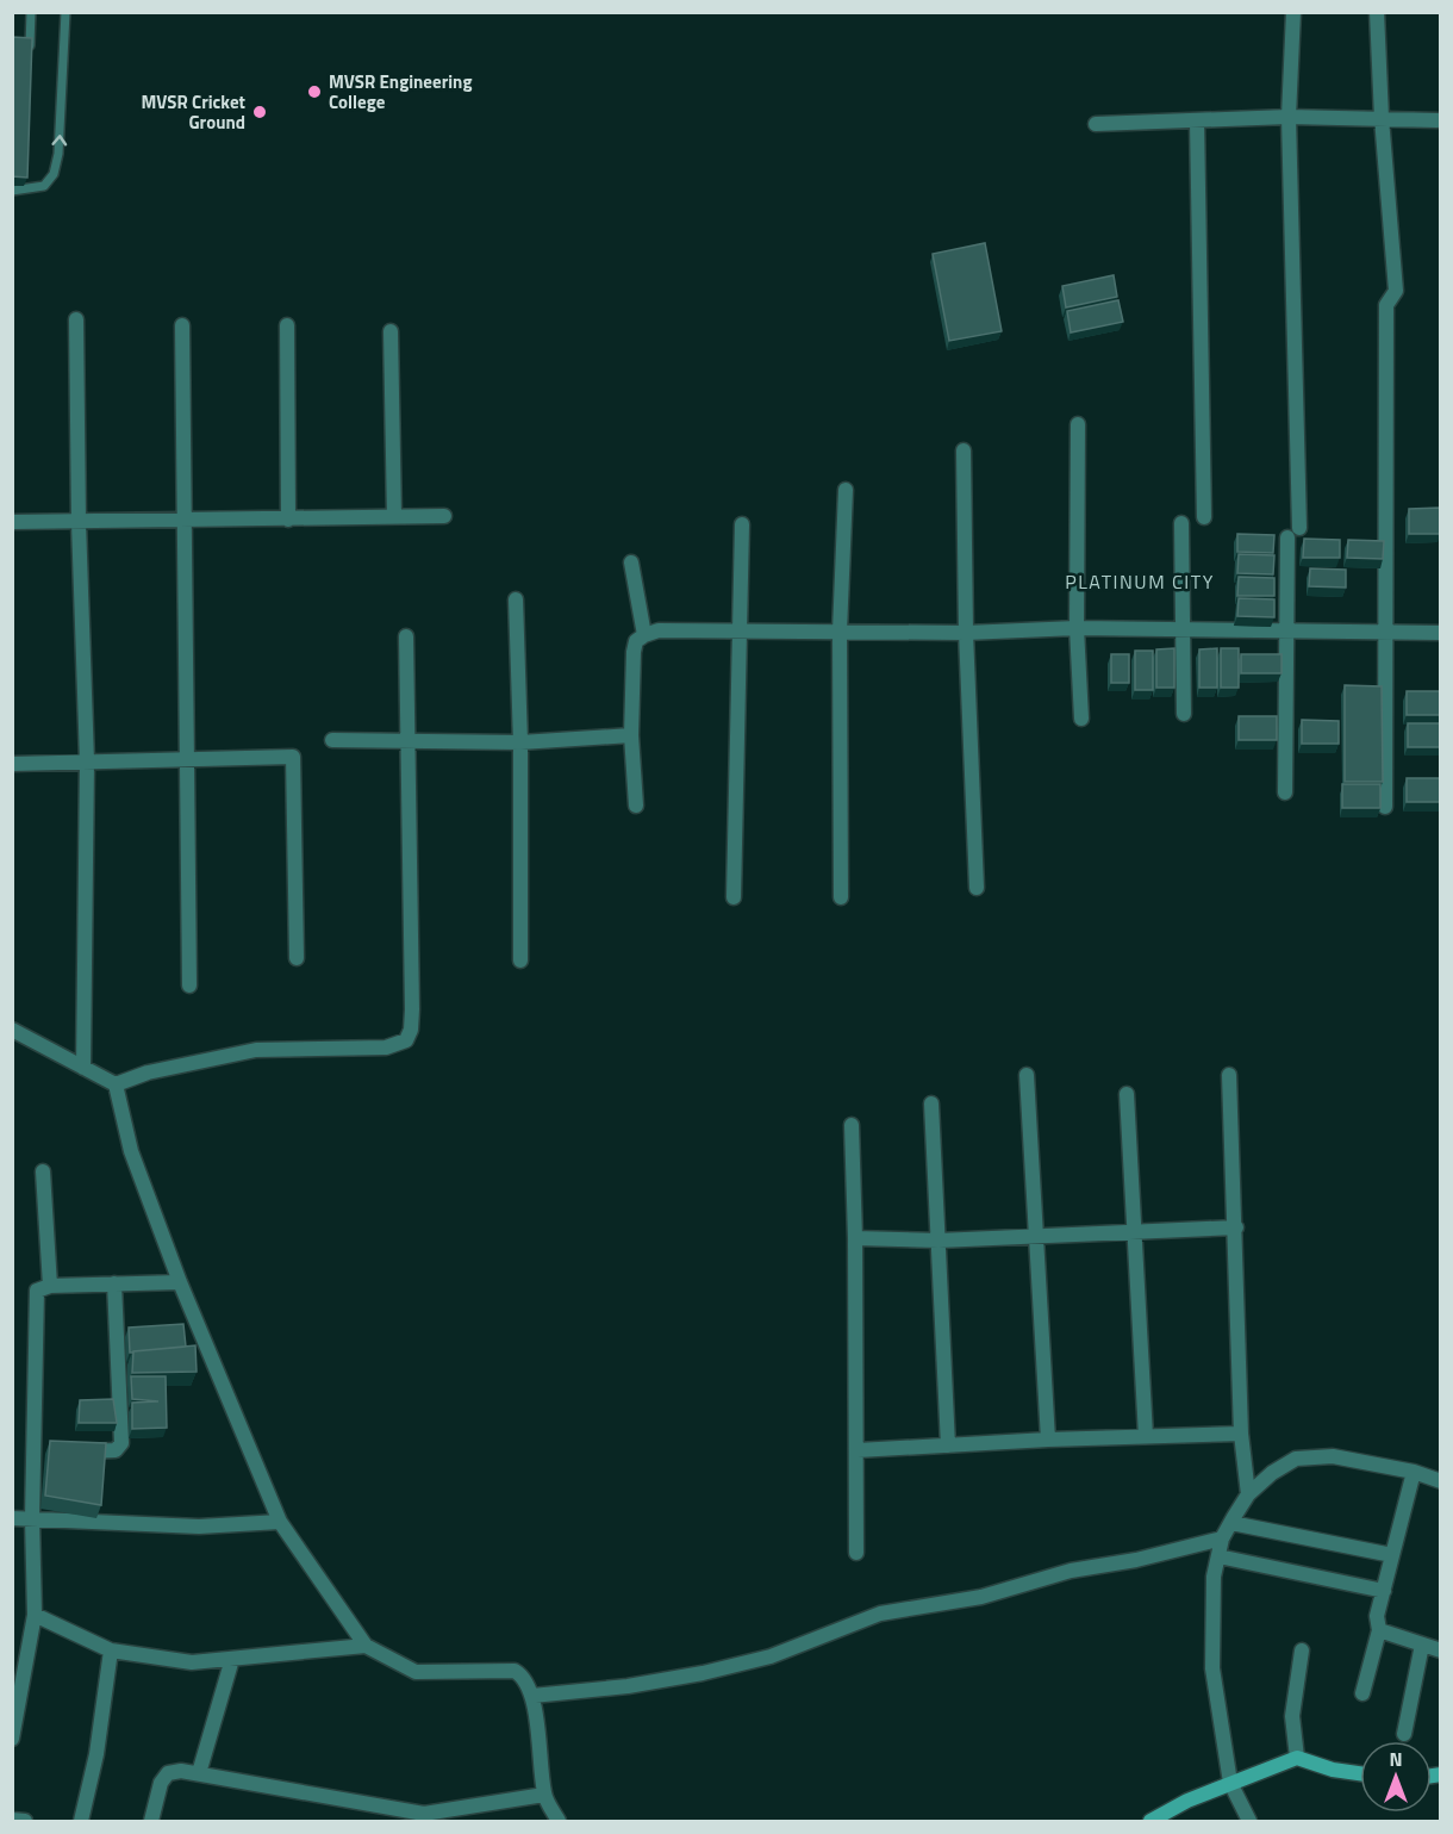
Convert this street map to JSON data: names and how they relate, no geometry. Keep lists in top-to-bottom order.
{
  "districts": ["PLATINUM CITY"],
  "places": ["MVSR Engineering College", "MVSR Cricket Ground"],
  "north": "top"
}
